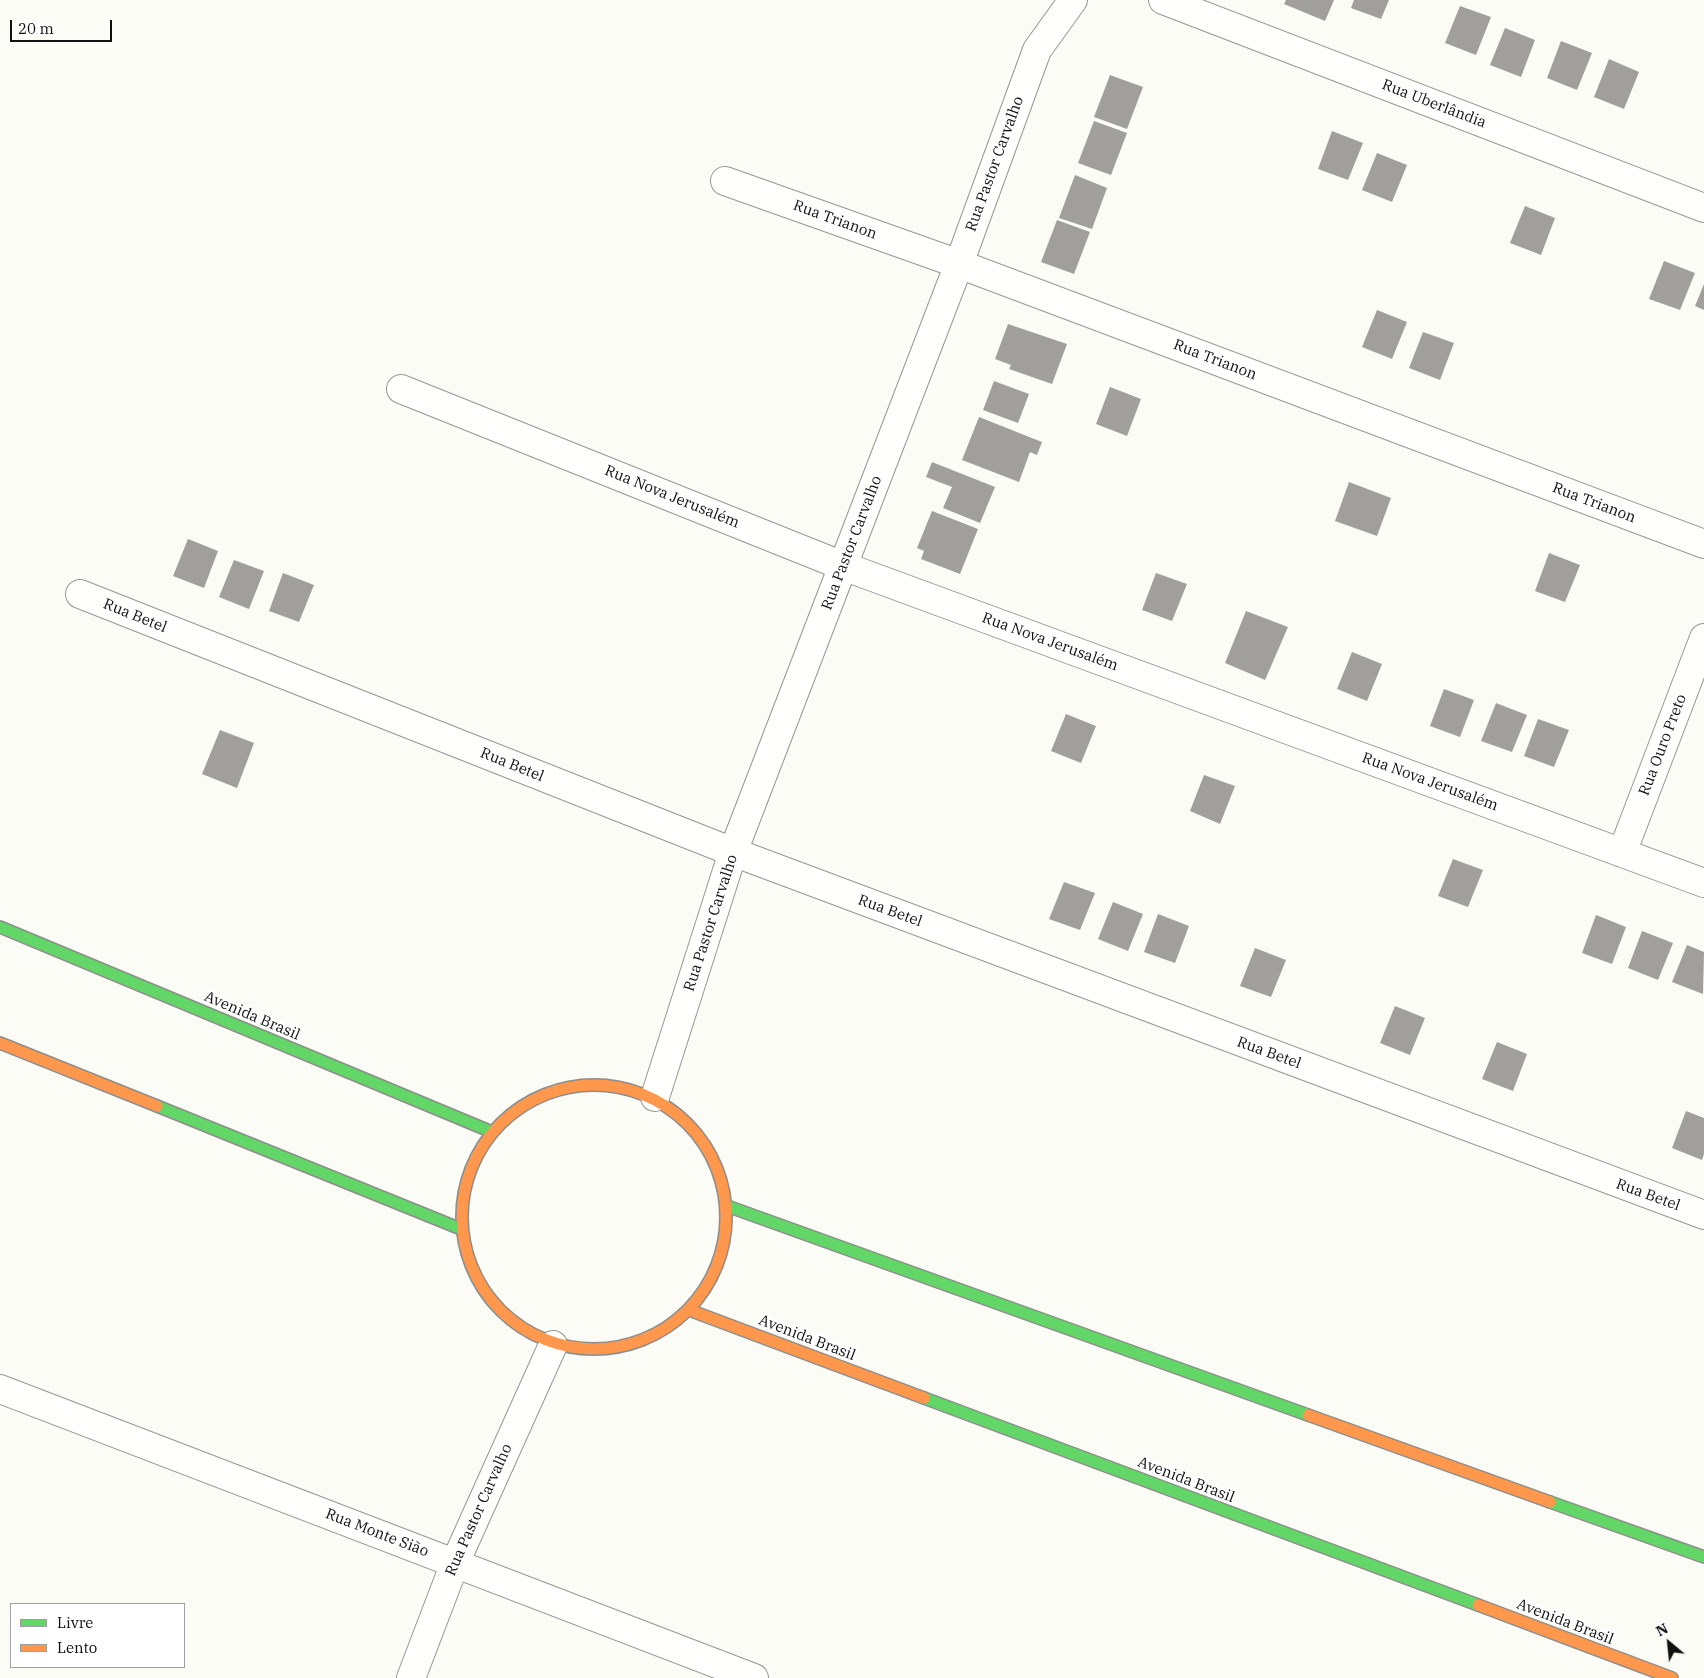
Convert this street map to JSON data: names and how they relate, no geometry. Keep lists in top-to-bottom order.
{
  "streets": {
    "main road": ["Avenida Brasil"],
    "street": [
      "Rua Uberlândia",
      "Rua Pastor Carvalho",
      "Rua Trianon",
      "Rua Nova Jerusalém",
      "Rua Betel",
      "Rua Ouro Preto",
      "Rua Monte Sião"
    ]
  },
  "crossings": [
    ["Rua Pastor Carvalho", "Rua Trianon"],
    ["Rua Pastor Carvalho", "Rua Nova Jerusalém"],
    ["Rua Pastor Carvalho", "Rua Betel"],
    ["Rua Pastor Carvalho", "Rua Monte Sião"],
    ["Rua Nova Jerusalém", "Rua Ouro Preto"]
  ],
  "legend": ["Livre", "Lento"],
  "scale_bar": "20 m",
  "north": "top left"
}
